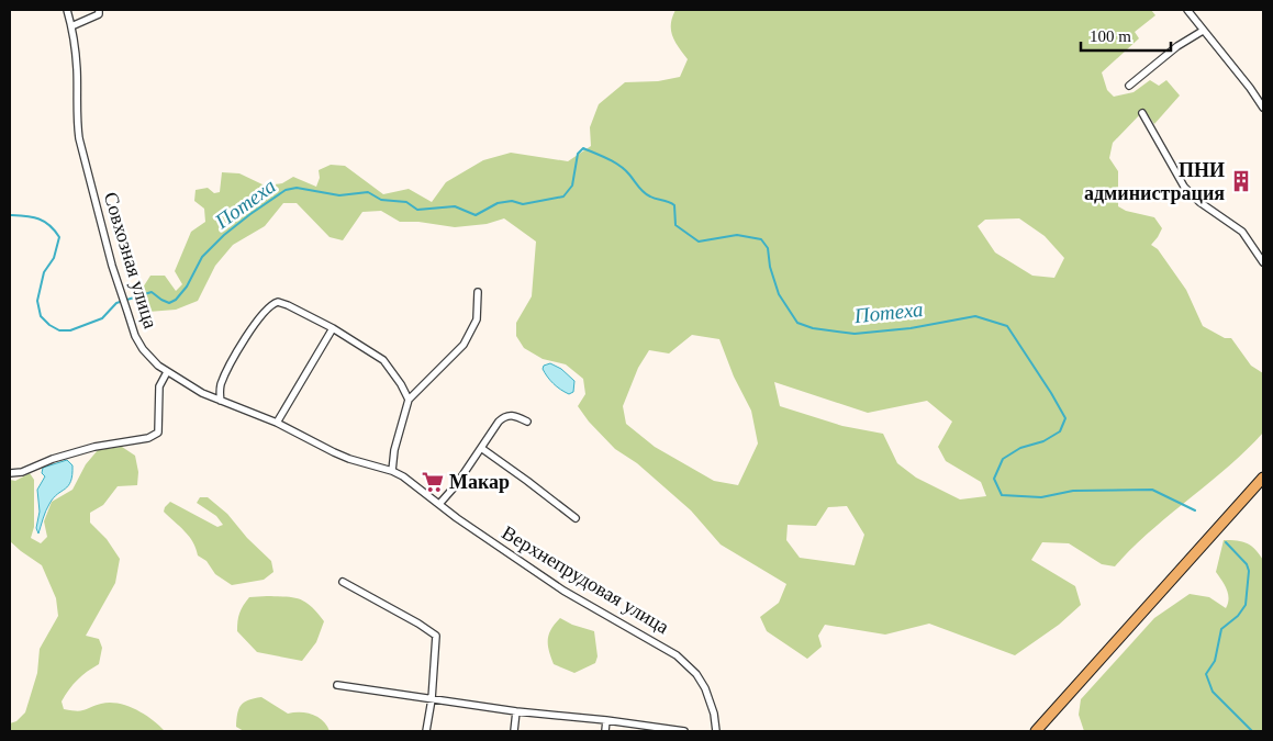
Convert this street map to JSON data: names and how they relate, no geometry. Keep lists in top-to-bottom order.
{
  "streets": {
    "street": ["Совхозная улица", "Верхнепрудовая улица"]
  },
  "crossings": [
    ["Совхозная улица", "Верхнепрудовая улица"]
  ],
  "water": ["Потеха"],
  "places": {
    "building": ["ПНИ администрация"],
    "supermarket": ["Макар"]
  },
  "scale_bar": "100 m"
}
